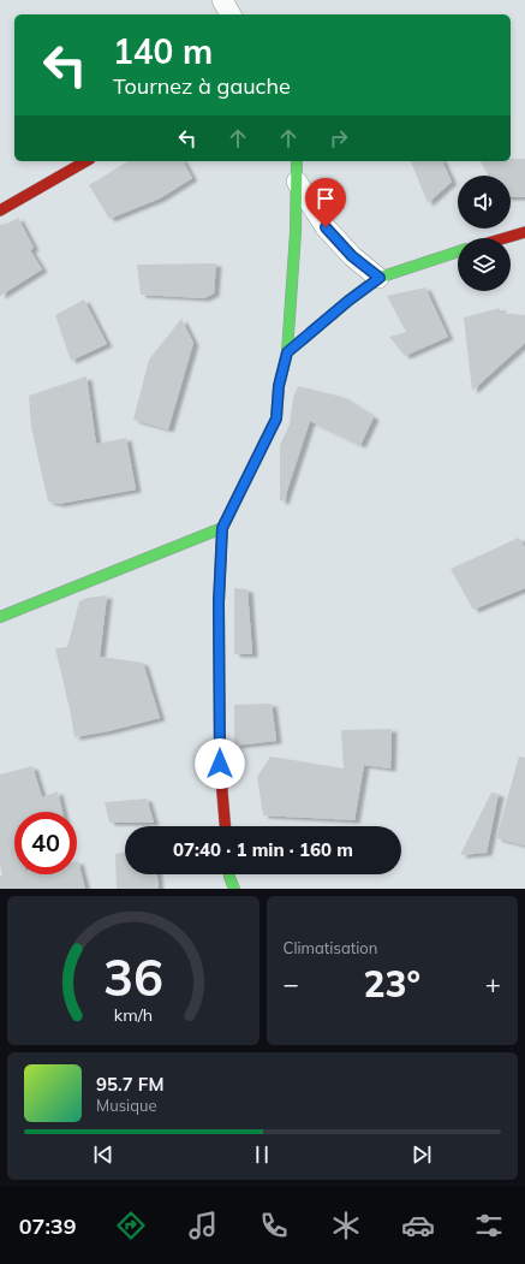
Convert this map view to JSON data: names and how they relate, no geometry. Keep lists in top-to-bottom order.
{
  "page": {
    "turn": ["140 m", "Tournez à gauche"],
    "limit": "40",
    "trip": "07:40 · 1 min · 160 m",
    "tile": "Climatisation",
    "heat": ["−", "23°", "+"],
    "song": ["95.7 FM", "Musique"],
    "tabs": "07:39",
    "gauge": ["36", "km/h"]
  }
}
